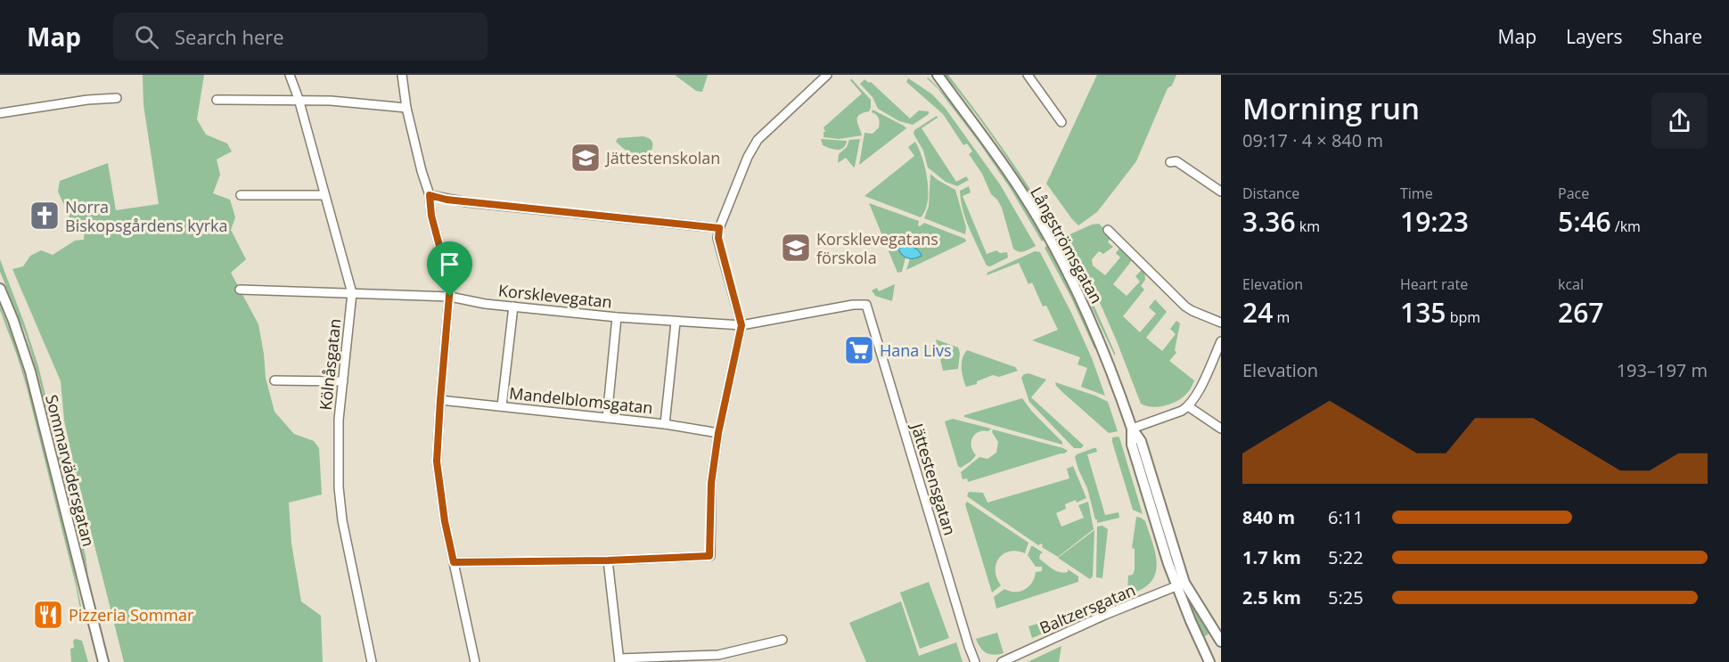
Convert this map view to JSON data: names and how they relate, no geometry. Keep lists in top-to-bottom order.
{
  "streets": {
    "street": [
      "Långströmsgatan",
      "Korsklevegatan",
      "Kölnåsgatan",
      "Mandelblomsgatan",
      "Sommarvädersgatan",
      "Jättestensgatan",
      "Baltzersgatan"
    ]
  },
  "crossings": [
    ["Långströmsgatan", "Baltzersgatan"],
    ["Korsklevegatan", "Kölnåsgatan"],
    ["Korsklevegatan", "Jättestensgatan"]
  ],
  "places": {
    "school or university": ["Jättestenskolan", "Korsklevegatans förskola"],
    "church": ["Norra Biskopsgårdens kyrka"],
    "supermarket": ["Hana Livs"],
    "restaurant": ["Pizzeria Sommar"]
  },
  "page": {
    "header": "Map",
    "search": "Search here",
    "nav": ["Map", "Layers", "Share"],
    "heading": ["Morning run", "09:17 · 4 × 840 m"],
    "stats": [
      ["Distance", "3.36 km"],
      ["Time", "19:23"],
      ["Pace", "5:46 /km"],
      ["Elevation", "24 m"],
      ["Heart rate", "135 bpm"],
      ["kcal", "267"]
    ],
    "chart": ["Elevation", "193–197 m"],
    "list": [
      {
        "name": "840 m",
        "note": "6:11"
      },
      {
        "name": "1.7 km",
        "note": "5:22"
      },
      {
        "name": "2.5 km",
        "note": "5:25"
      }
    ]
  }
}
